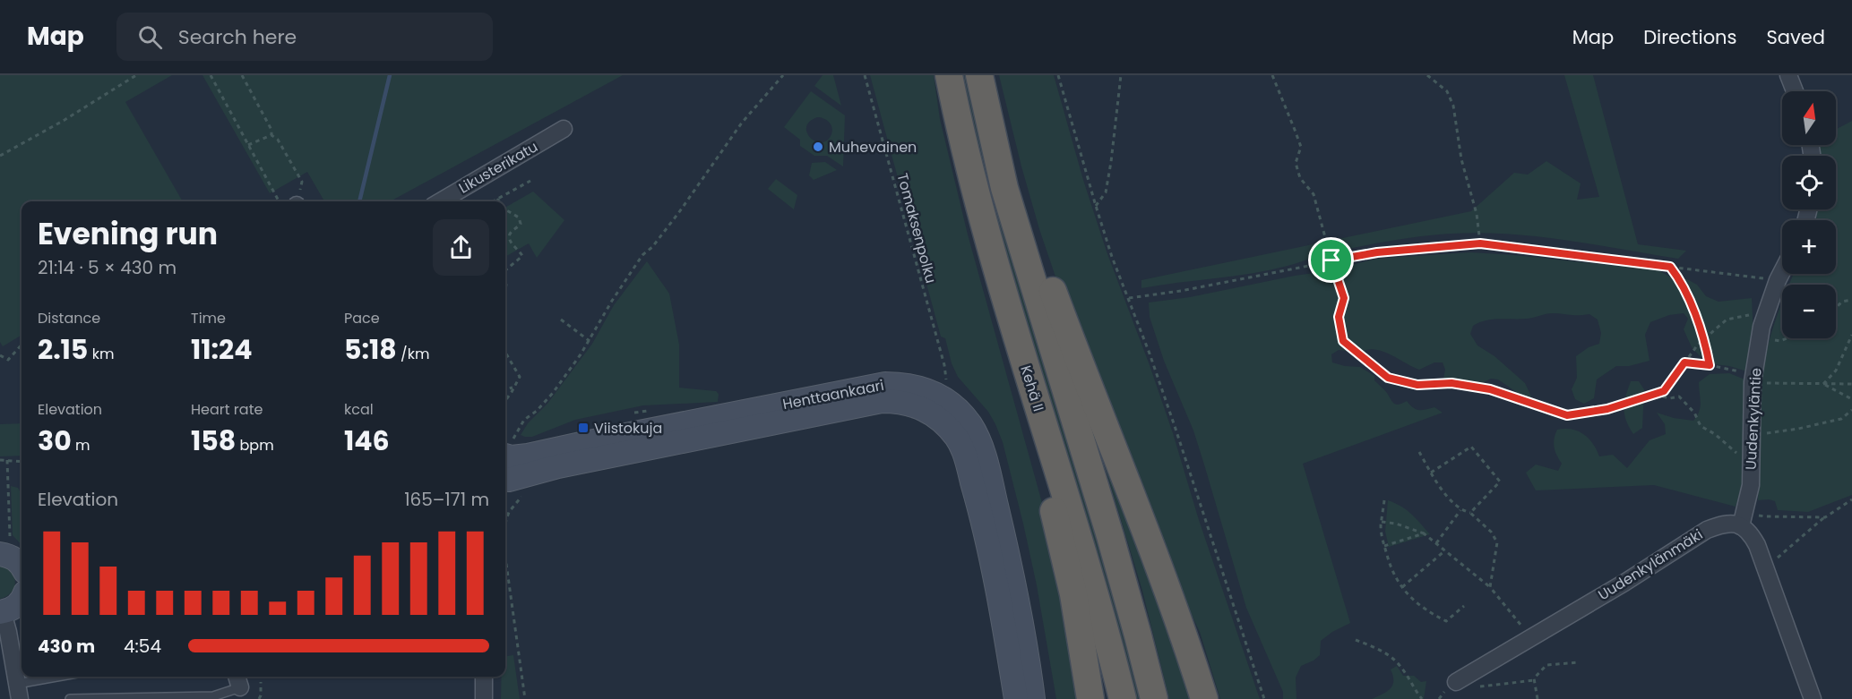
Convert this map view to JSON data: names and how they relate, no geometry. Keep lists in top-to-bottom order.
{
  "streets": {
    "highway": ["Kehä II"],
    "main road": ["Henttaankaari"],
    "street": ["Likusterikatu", "Uudenkyläntie", "Uudenkylänmäki"],
    "path": ["Tomaksenpolku"]
  },
  "crossings": [
    ["Uudenkyläntie", "Uudenkylänmäki"]
  ],
  "places": {
    "other": ["Muhevainen"],
    "transit": ["Viistokuja"]
  },
  "north": "top",
  "page": {
    "header": "Map",
    "search": "Search here",
    "nav": ["Map", "Directions", "Saved"],
    "map_buttons": ["+", "−"],
    "heading": ["Evening run", "21:14 · 5 × 430 m"],
    "stats": [
      ["Distance", "2.15 km"],
      ["Time", "11:24"],
      ["Pace", "5:18 /km"],
      ["Elevation", "30 m"],
      ["Heart rate", "158 bpm"],
      ["kcal", "146"]
    ],
    "chart": ["Elevation", "165–171 m"],
    "list": [
      {
        "name": "430 m",
        "note": "4:54"
      }
    ]
  }
}
